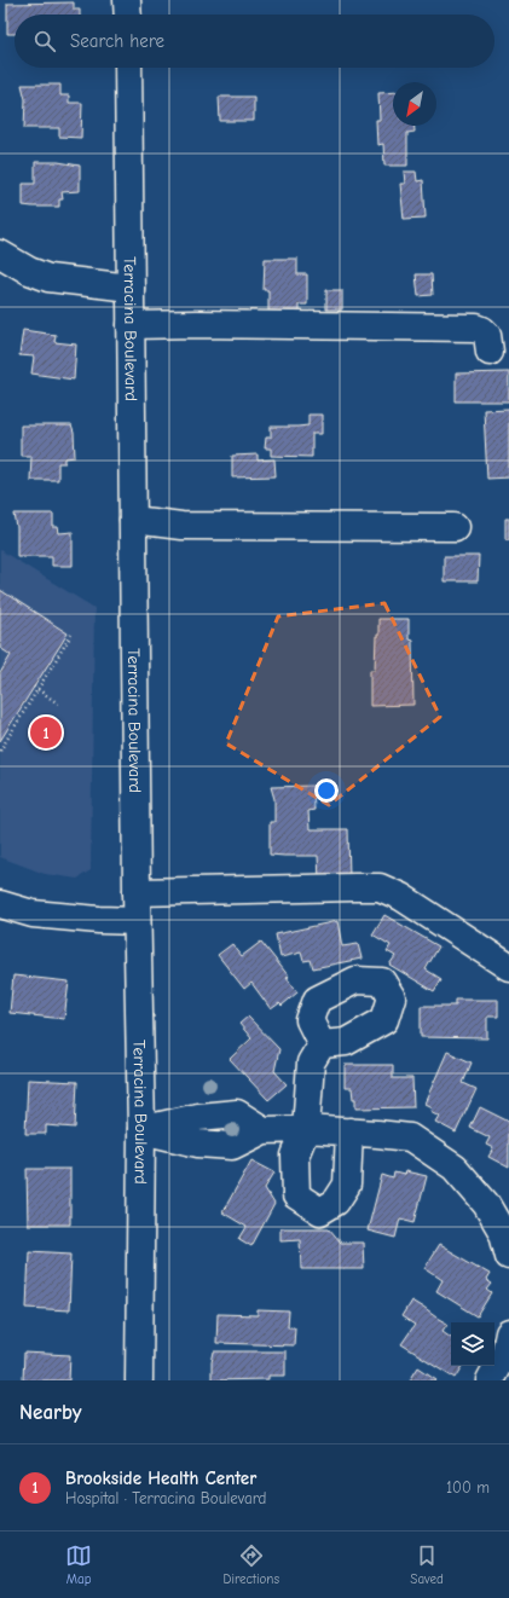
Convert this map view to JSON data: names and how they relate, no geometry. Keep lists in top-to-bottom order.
{
  "streets": {
    "main road": ["Terracina Boulevard"]
  },
  "north": "bottom left",
  "page": {
    "search": "Search here",
    "pins": "1",
    "heading": "Nearby",
    "list": [
      {
        "mark": "1",
        "name": "Brookside Health Center",
        "note": "Hospital · Terracina Boulevard",
        "value": "100 m"
      }
    ],
    "nav": ["Map", "Directions", "Saved"]
  }
}
